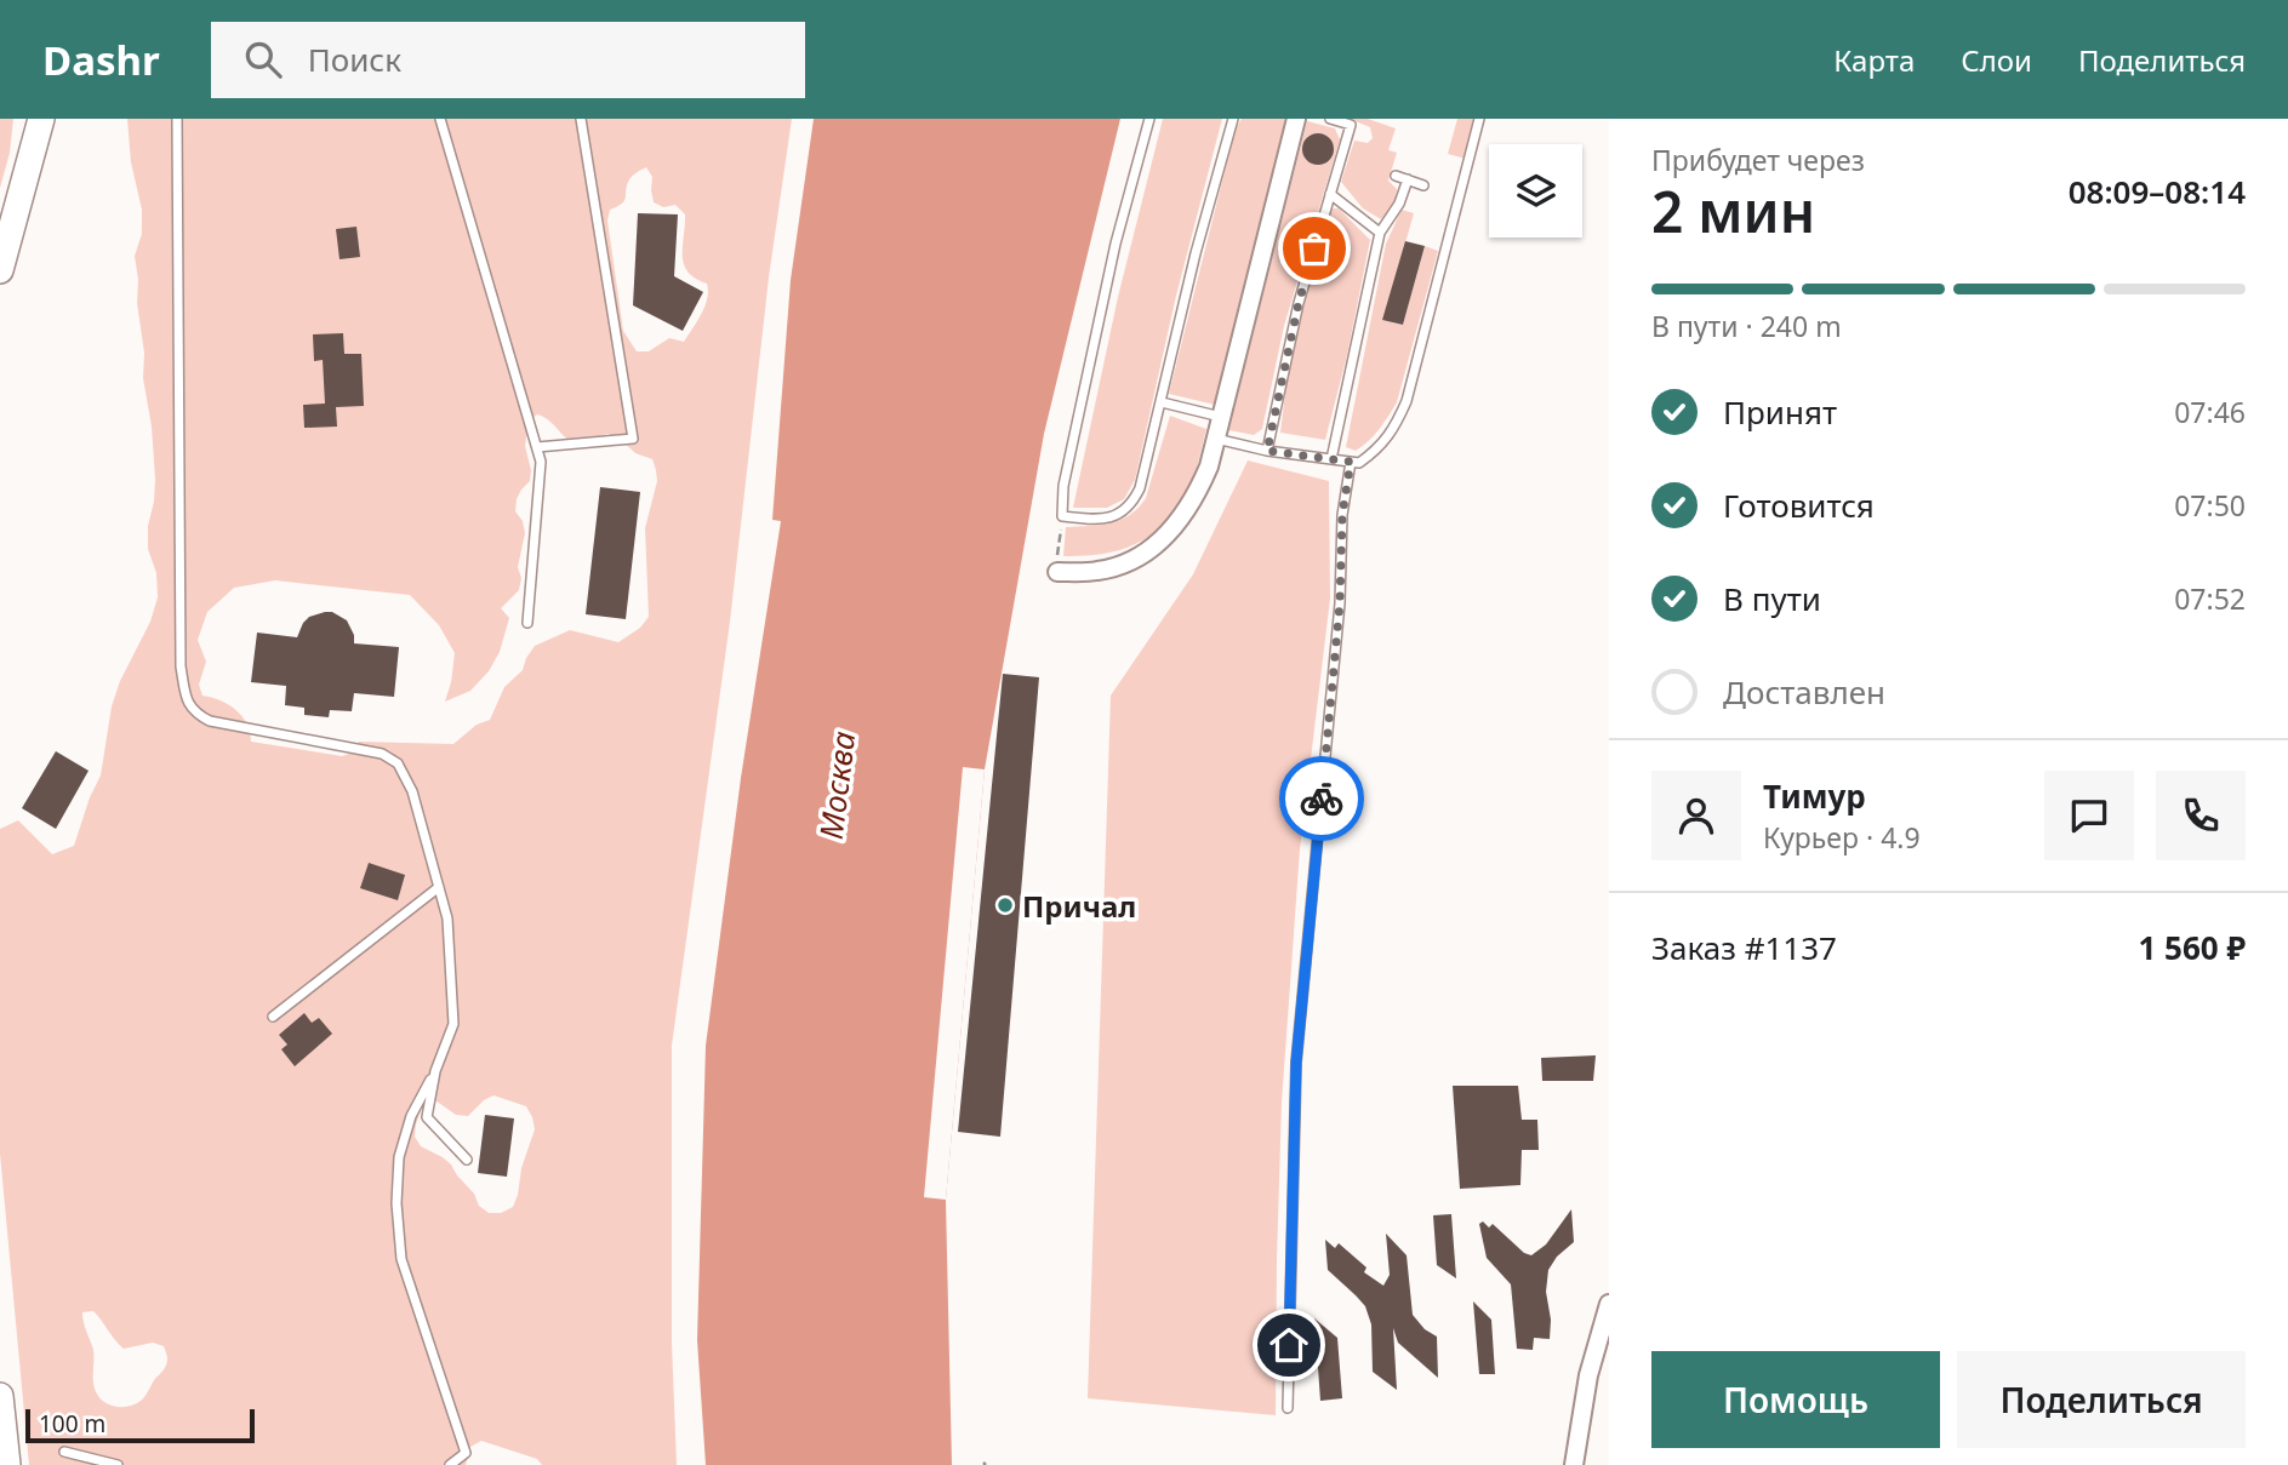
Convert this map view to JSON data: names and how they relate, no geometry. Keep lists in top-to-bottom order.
{
  "water": ["Москва"],
  "places": ["Причал"],
  "scale_bar": "100 m",
  "page": {
    "header": "Dashr",
    "search": "Поиск",
    "nav": ["Карта", "Слои", "Поделиться"],
    "heading": ["2 мин", "Прибудет через", "08:09–08:14"],
    "panel": [
      "Тимур",
      "Курьер · 4.9",
      "Заказ #1137",
      "1 560 ₽"
    ],
    "bar": "В пути · 240 m",
    "list": [
      ["Принят", "07:46"],
      ["Готовится", "07:50"],
      ["В пути", "07:52"],
      "Доставлен"
    ],
    "buttons": ["Помощь", "Поделиться"],
    "scale": "100 m"
  }
}
